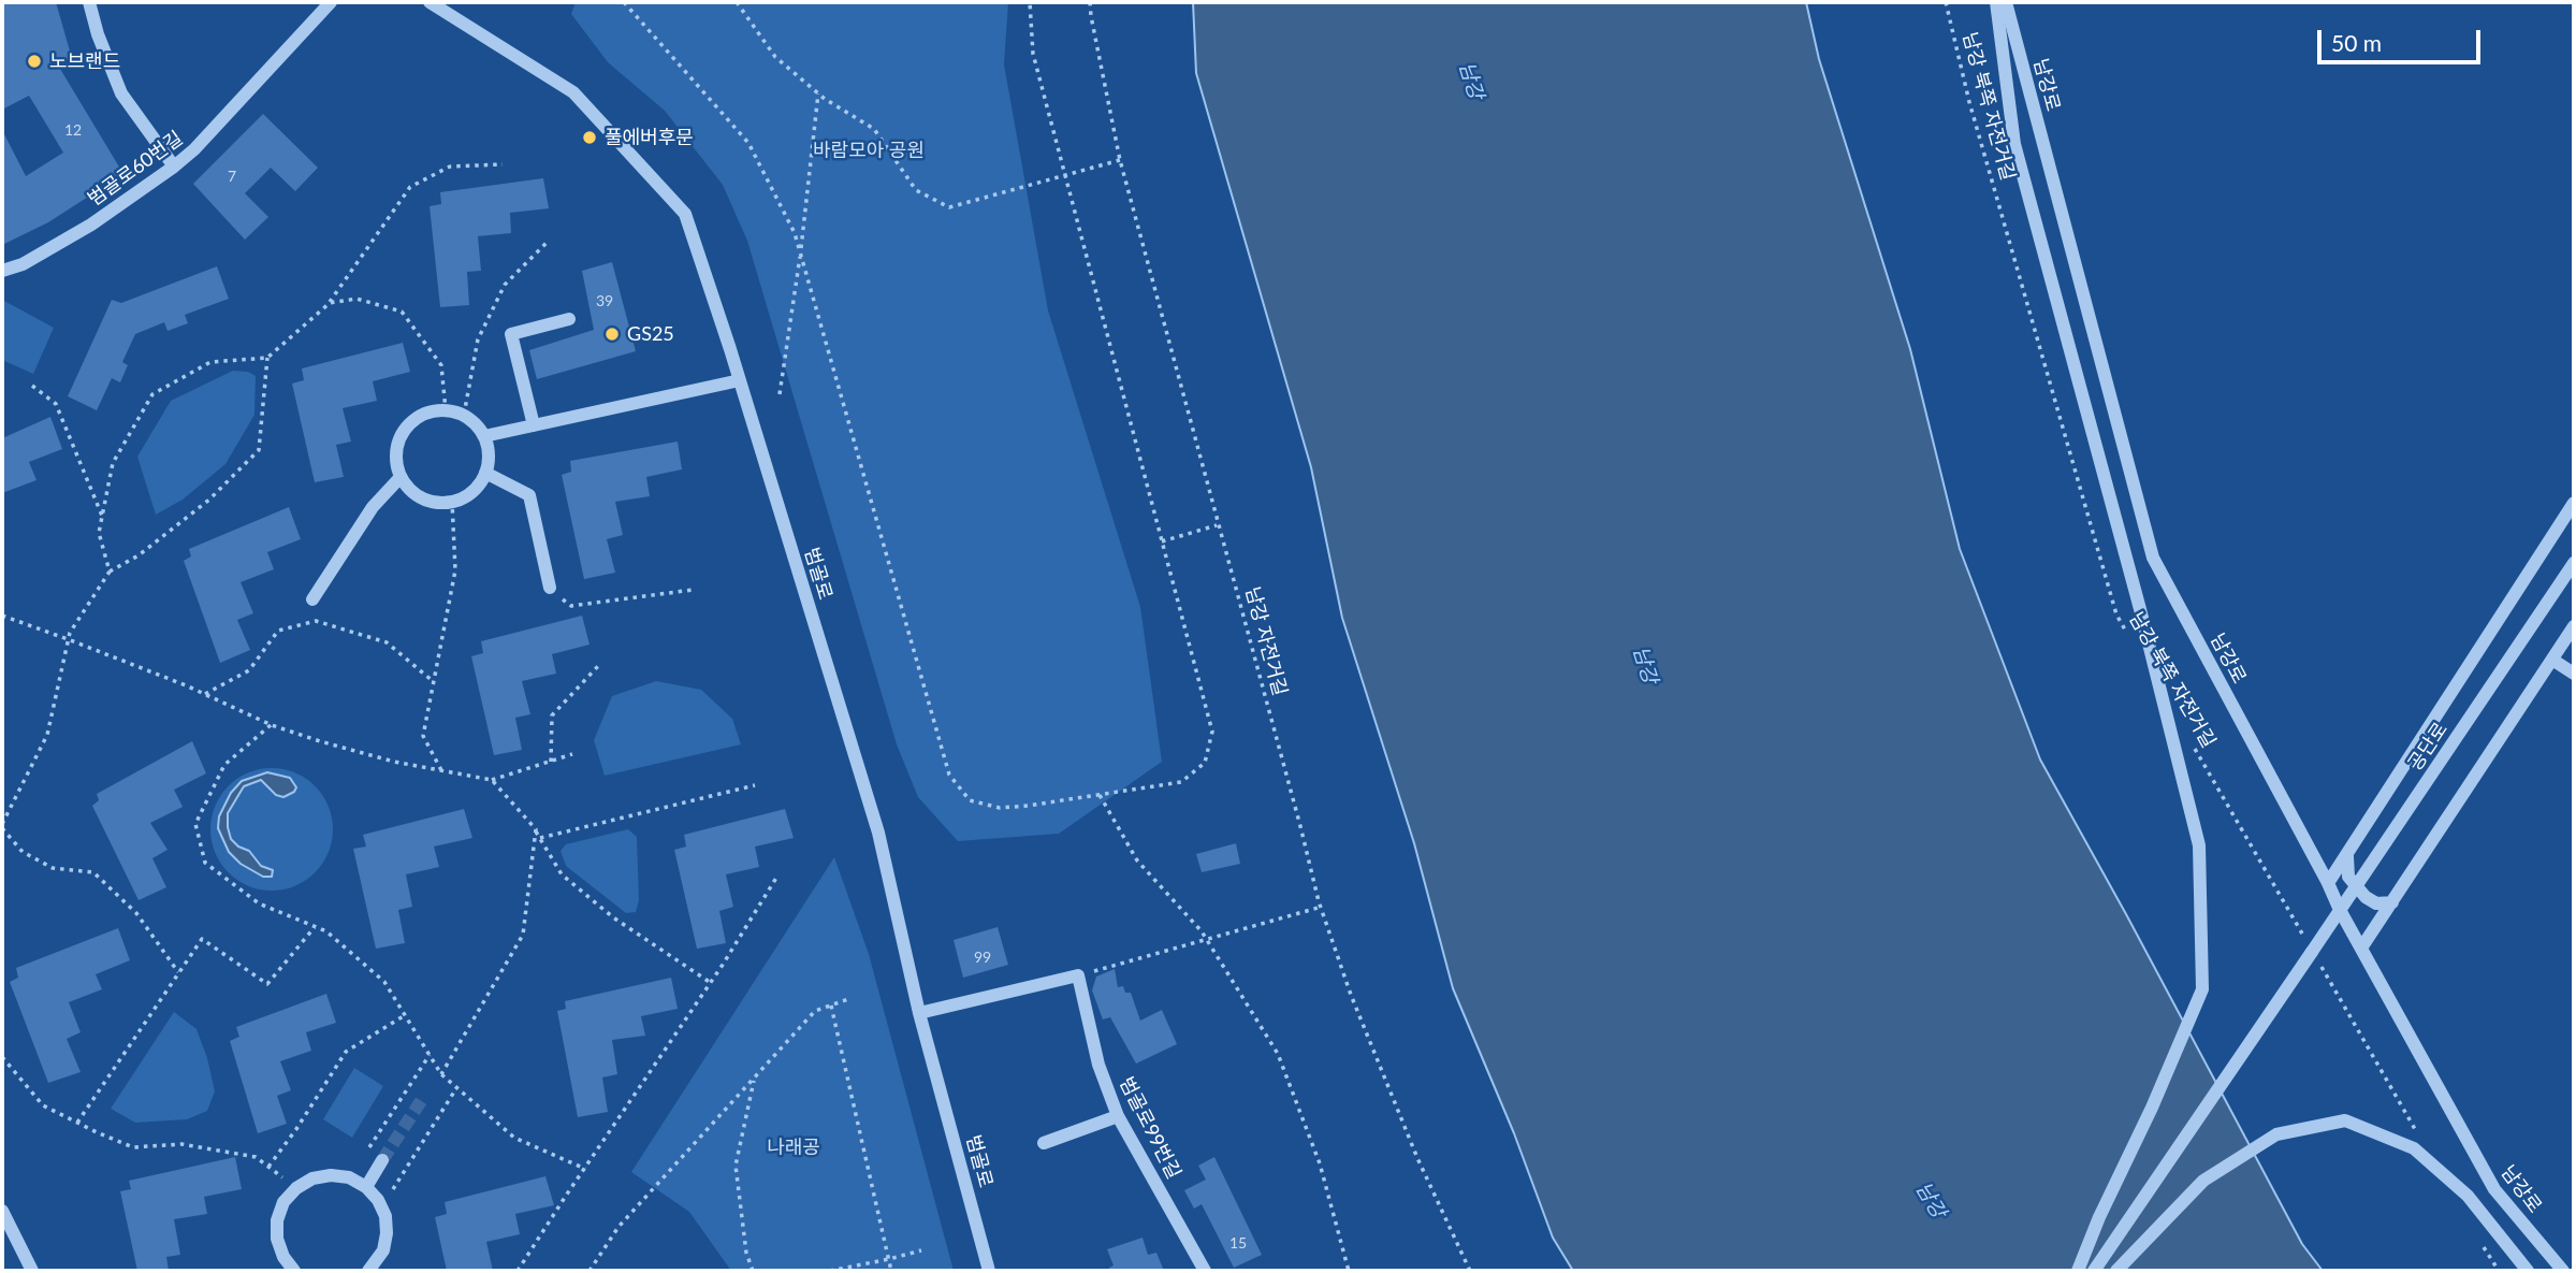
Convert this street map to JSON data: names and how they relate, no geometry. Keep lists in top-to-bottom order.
{
  "streets": {
    "street": [
      "남강로",
      "범골로60번길",
      "범골로",
      "공단로",
      "범골로99번길"
    ],
    "path": ["남강 북쪽 자전거길", "남강 자전거길"]
  },
  "water": ["남강"],
  "parks": ["바람모아 공원", "나래공"],
  "places": ["노브랜드", "풀에버후문", "GS25"],
  "house_numbers": [
    "12",
    "7",
    "39",
    "99",
    "15"
  ],
  "scale_bar": "50 m"
}
